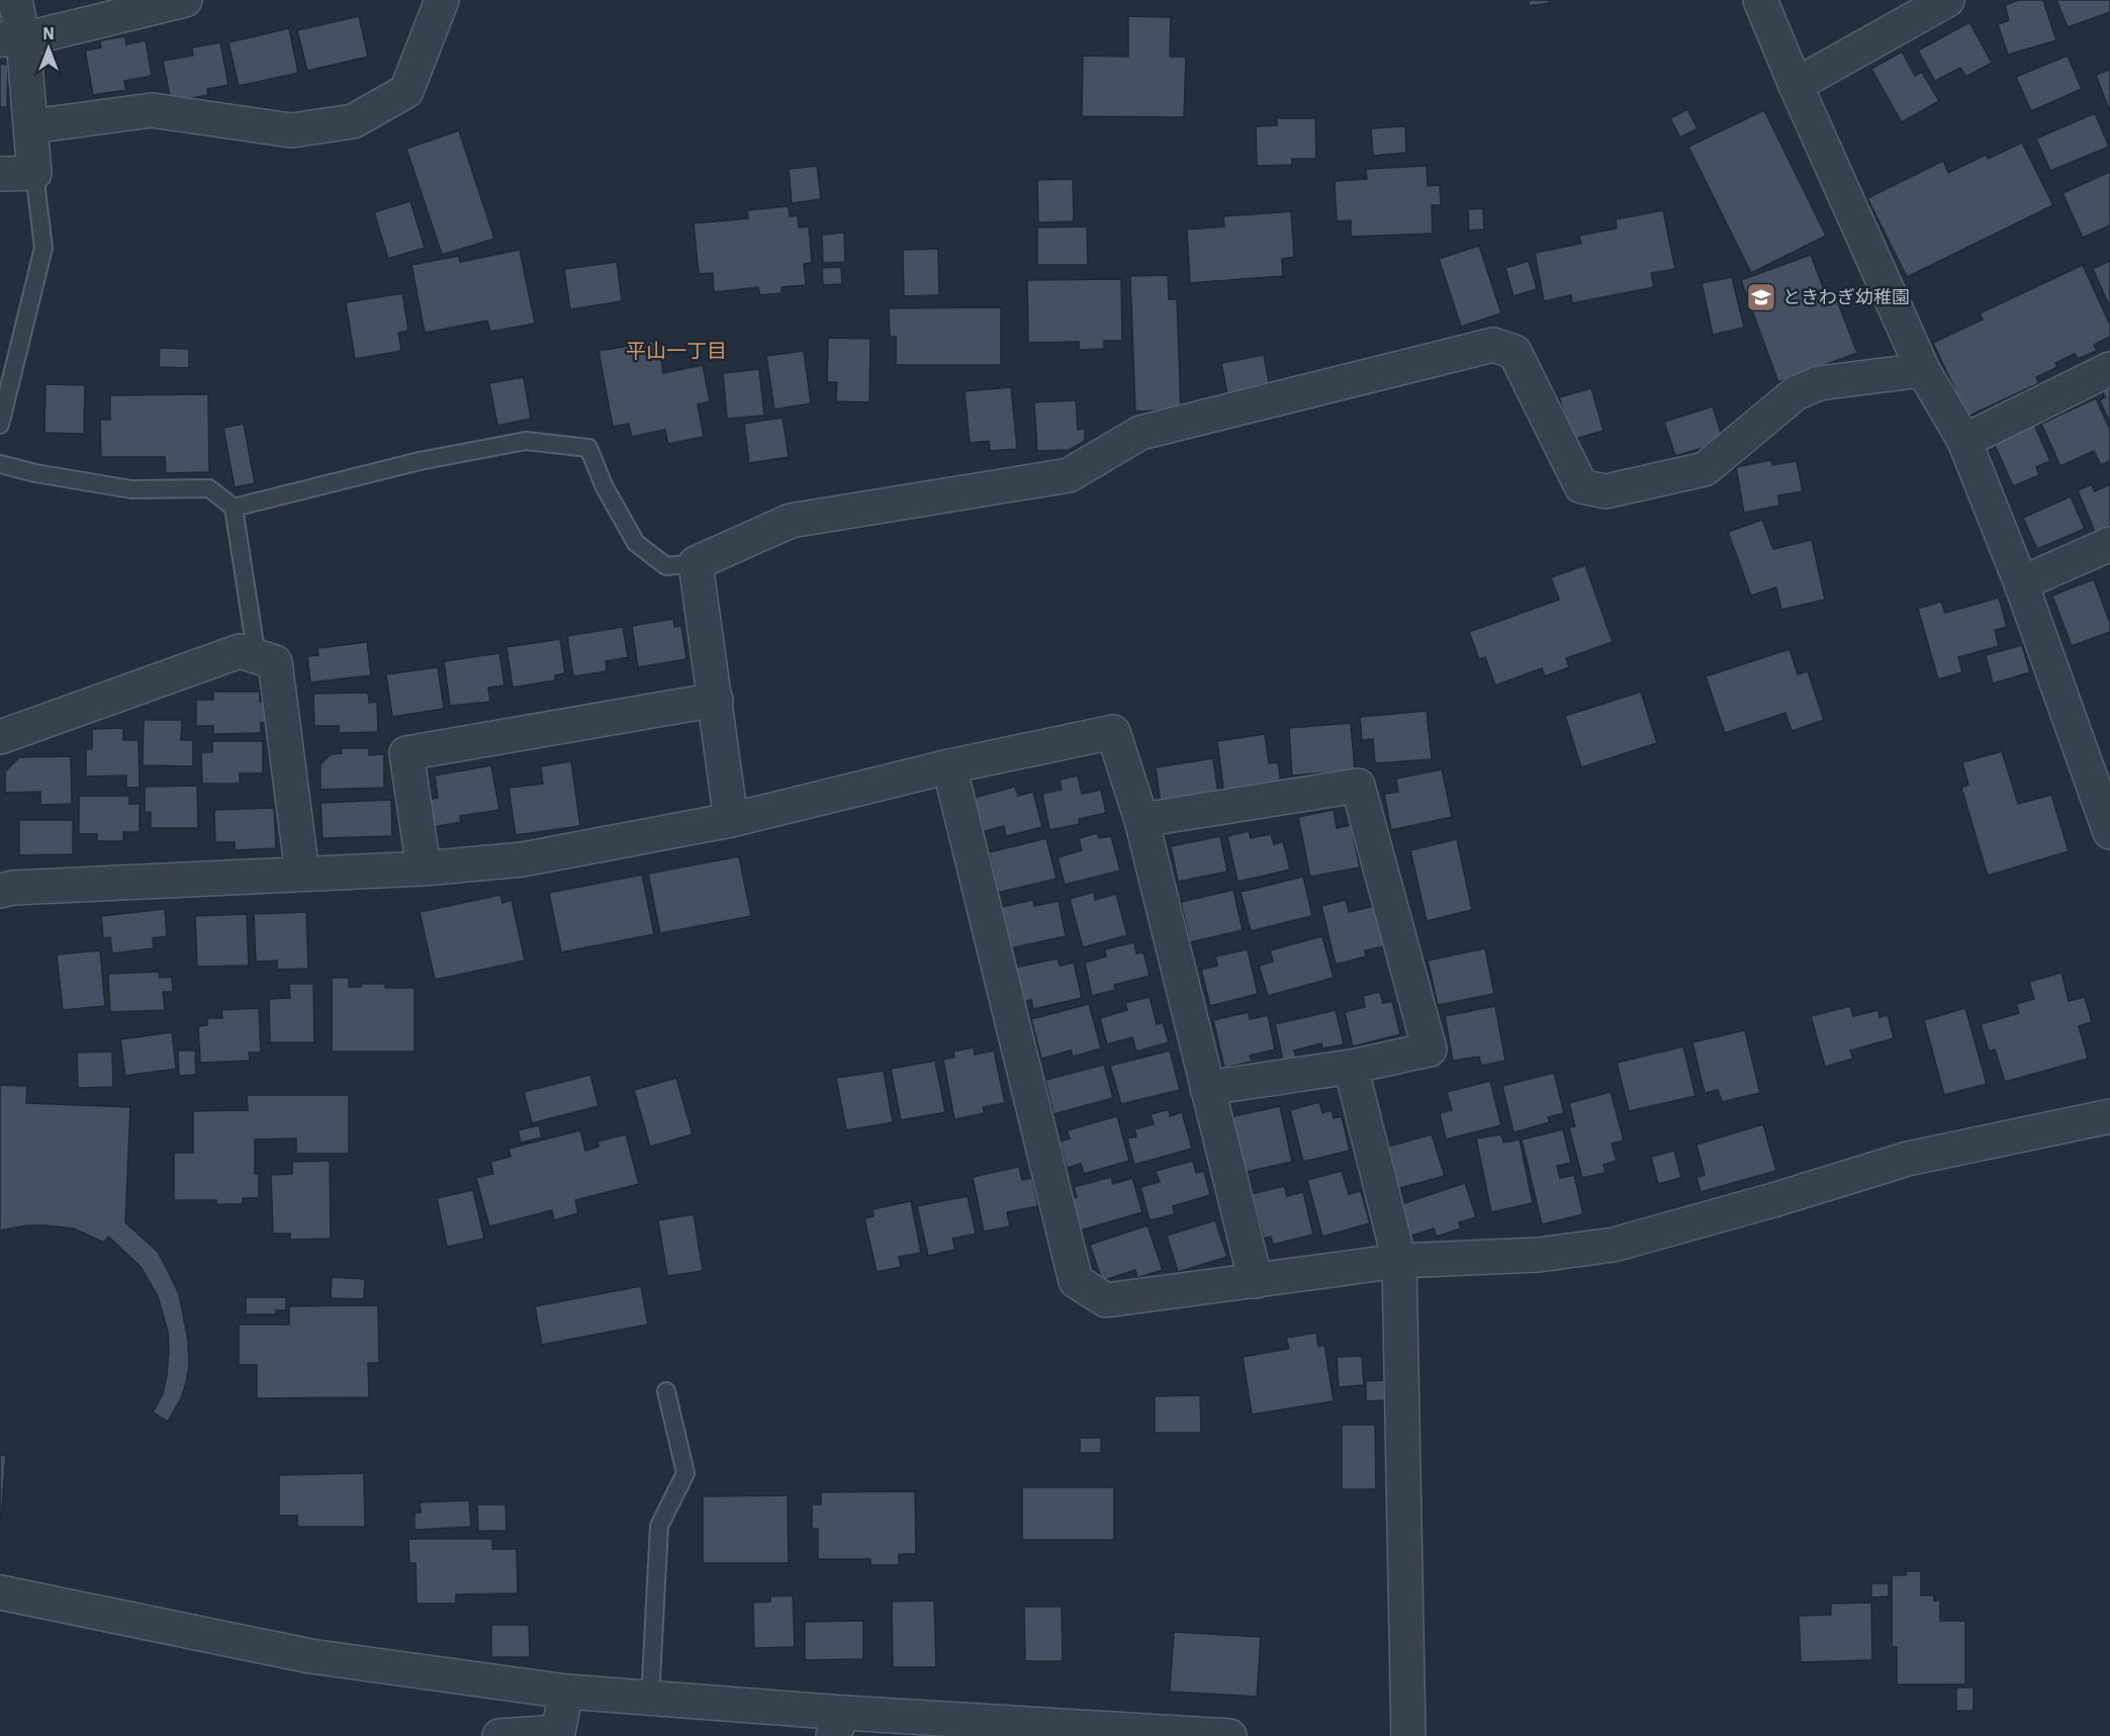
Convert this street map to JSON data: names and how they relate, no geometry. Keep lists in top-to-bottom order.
{
  "districts": ["平山一丁目"],
  "places": {
    "school or university": ["ときわぎ幼稚園"]
  },
  "north": "top"
}
